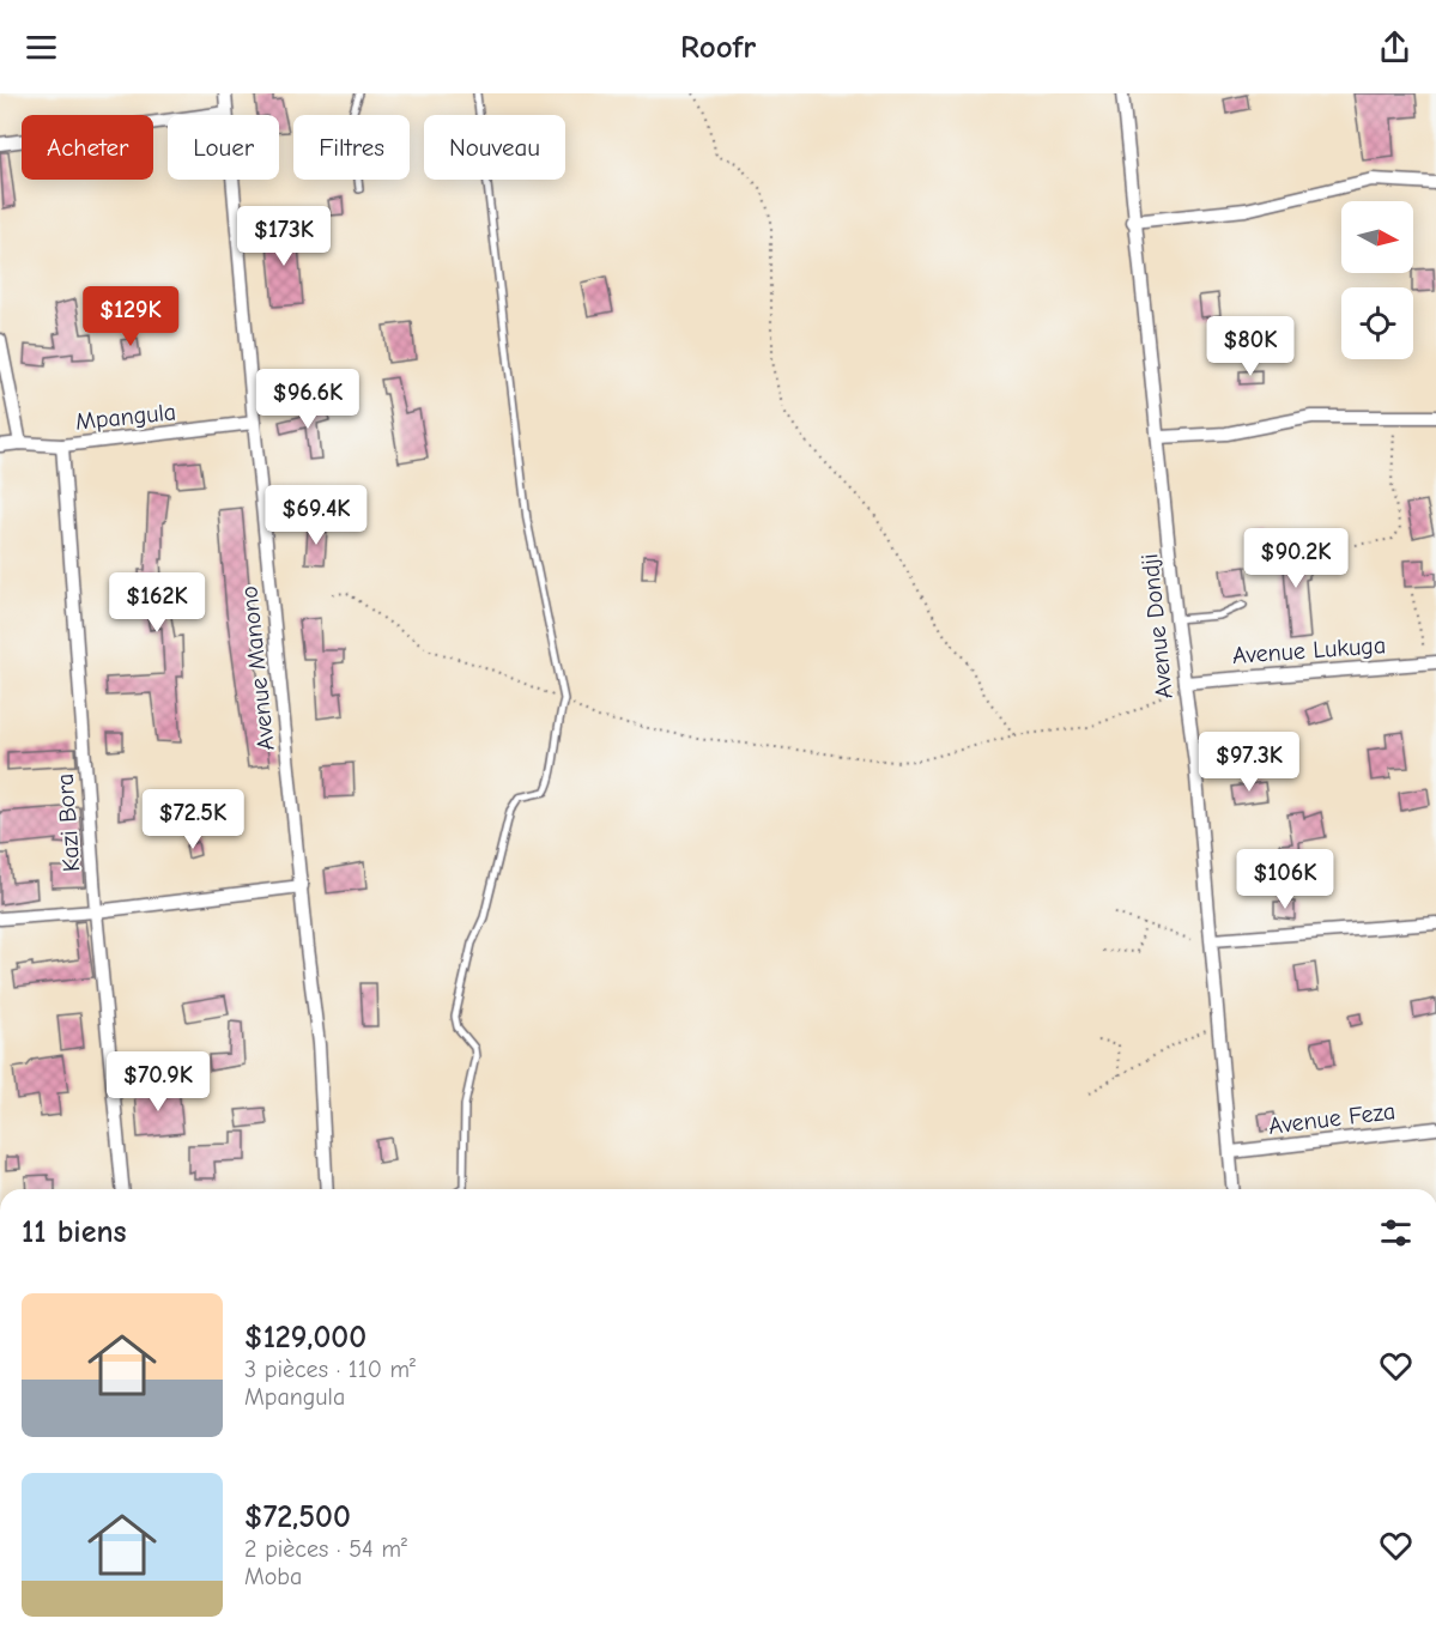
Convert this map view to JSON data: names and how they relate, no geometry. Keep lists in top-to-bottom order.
{
  "streets": {
    "street": [
      "Mpangula",
      "Avenue Dondji",
      "Avenue Lukuga",
      "Avenue Manono",
      "Kazi Bora",
      "Avenue Feza"
    ]
  },
  "crossings": [
    ["Mpangula", "Avenue Manono"],
    ["Mpangula", "Kazi Bora"],
    ["Avenue Dondji", "Avenue Lukuga"],
    ["Avenue Dondji", "Avenue Feza"]
  ],
  "north": "right",
  "page": {
    "header": "Roofr",
    "chip": [
      "Acheter",
      "Louer",
      "Filtres",
      "Nouveau"
    ],
    "price": [
      "$173K",
      "$129K",
      "$80K",
      "$96.6K",
      "$69.4K",
      "$90.2K",
      "$162K",
      "$97.3K",
      "$72.5K",
      "$106K",
      "$70.9K"
    ],
    "heading": "11 biens",
    "list": [
      {
        "name": "$129,000",
        "note": "3 pièces · 110 m² · Mpangula"
      },
      {
        "name": "$72,500",
        "note": "2 pièces · 54 m² · Moba"
      }
    ]
  }
}
